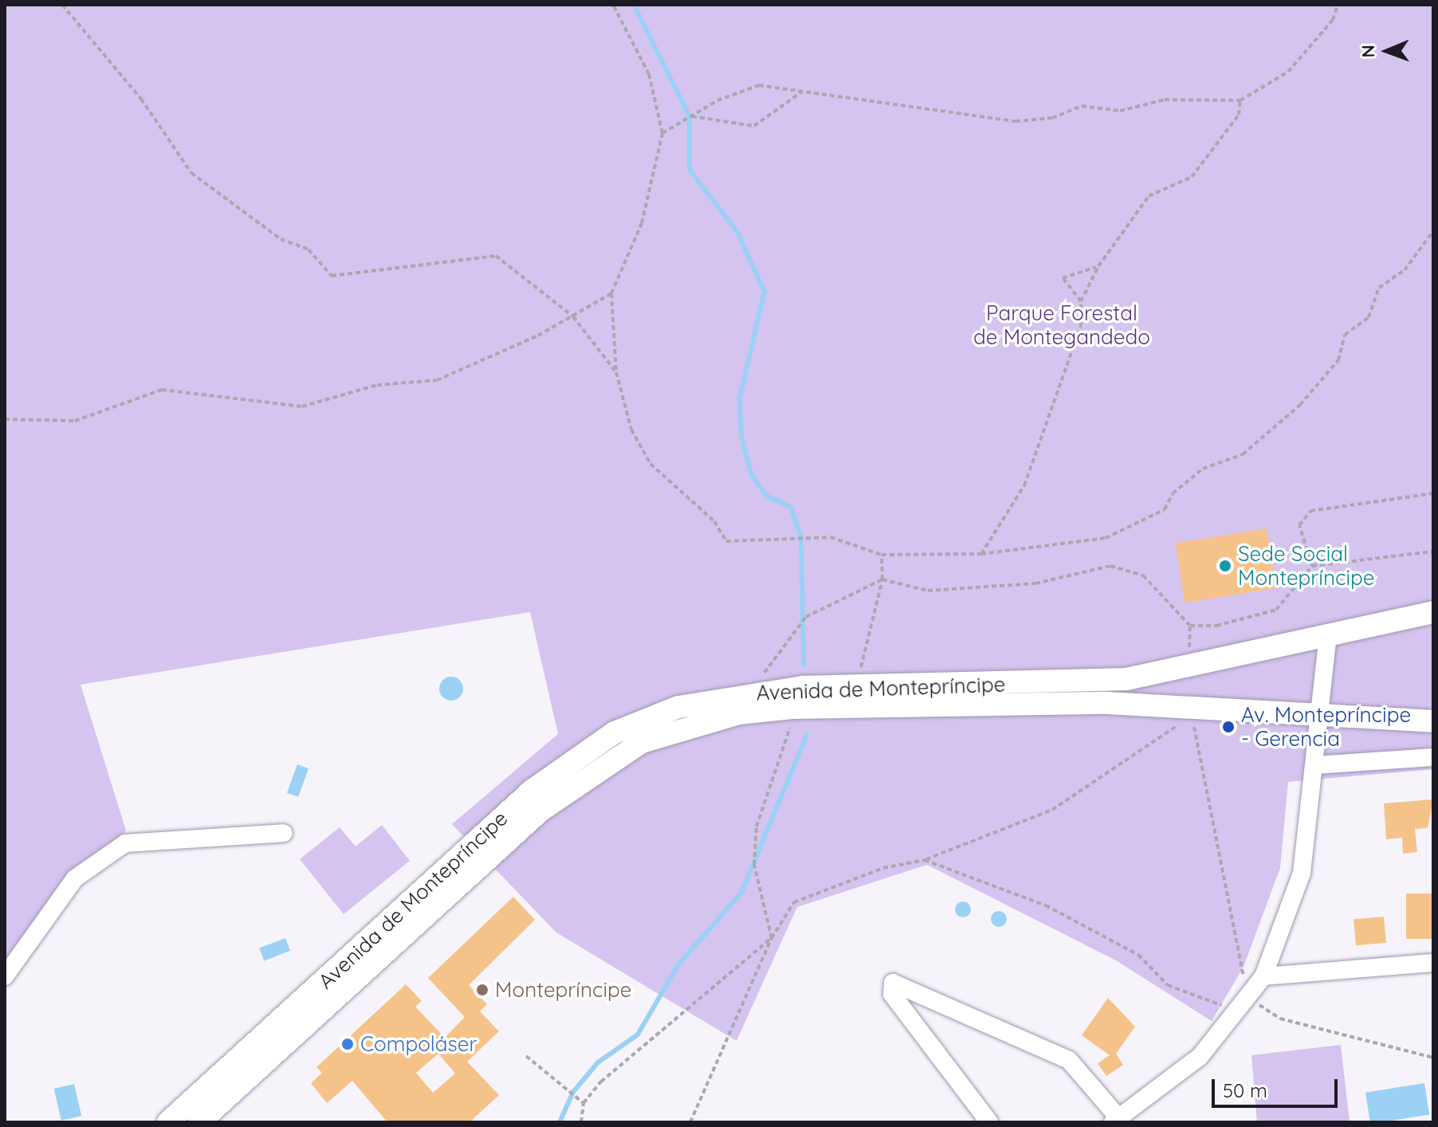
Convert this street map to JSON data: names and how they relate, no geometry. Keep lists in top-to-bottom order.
{
  "streets": {
    "street": ["Avenida de Montepríncipe"]
  },
  "parks": ["Parque Forestal de Montegandedo"],
  "places": [
    "Sede Social Montepríncipe",
    "Av. Montepríncipe - Gerencia",
    "Montepríncipe",
    "Compoláser"
  ],
  "scale_bar": "50 m",
  "north": "left"
}
